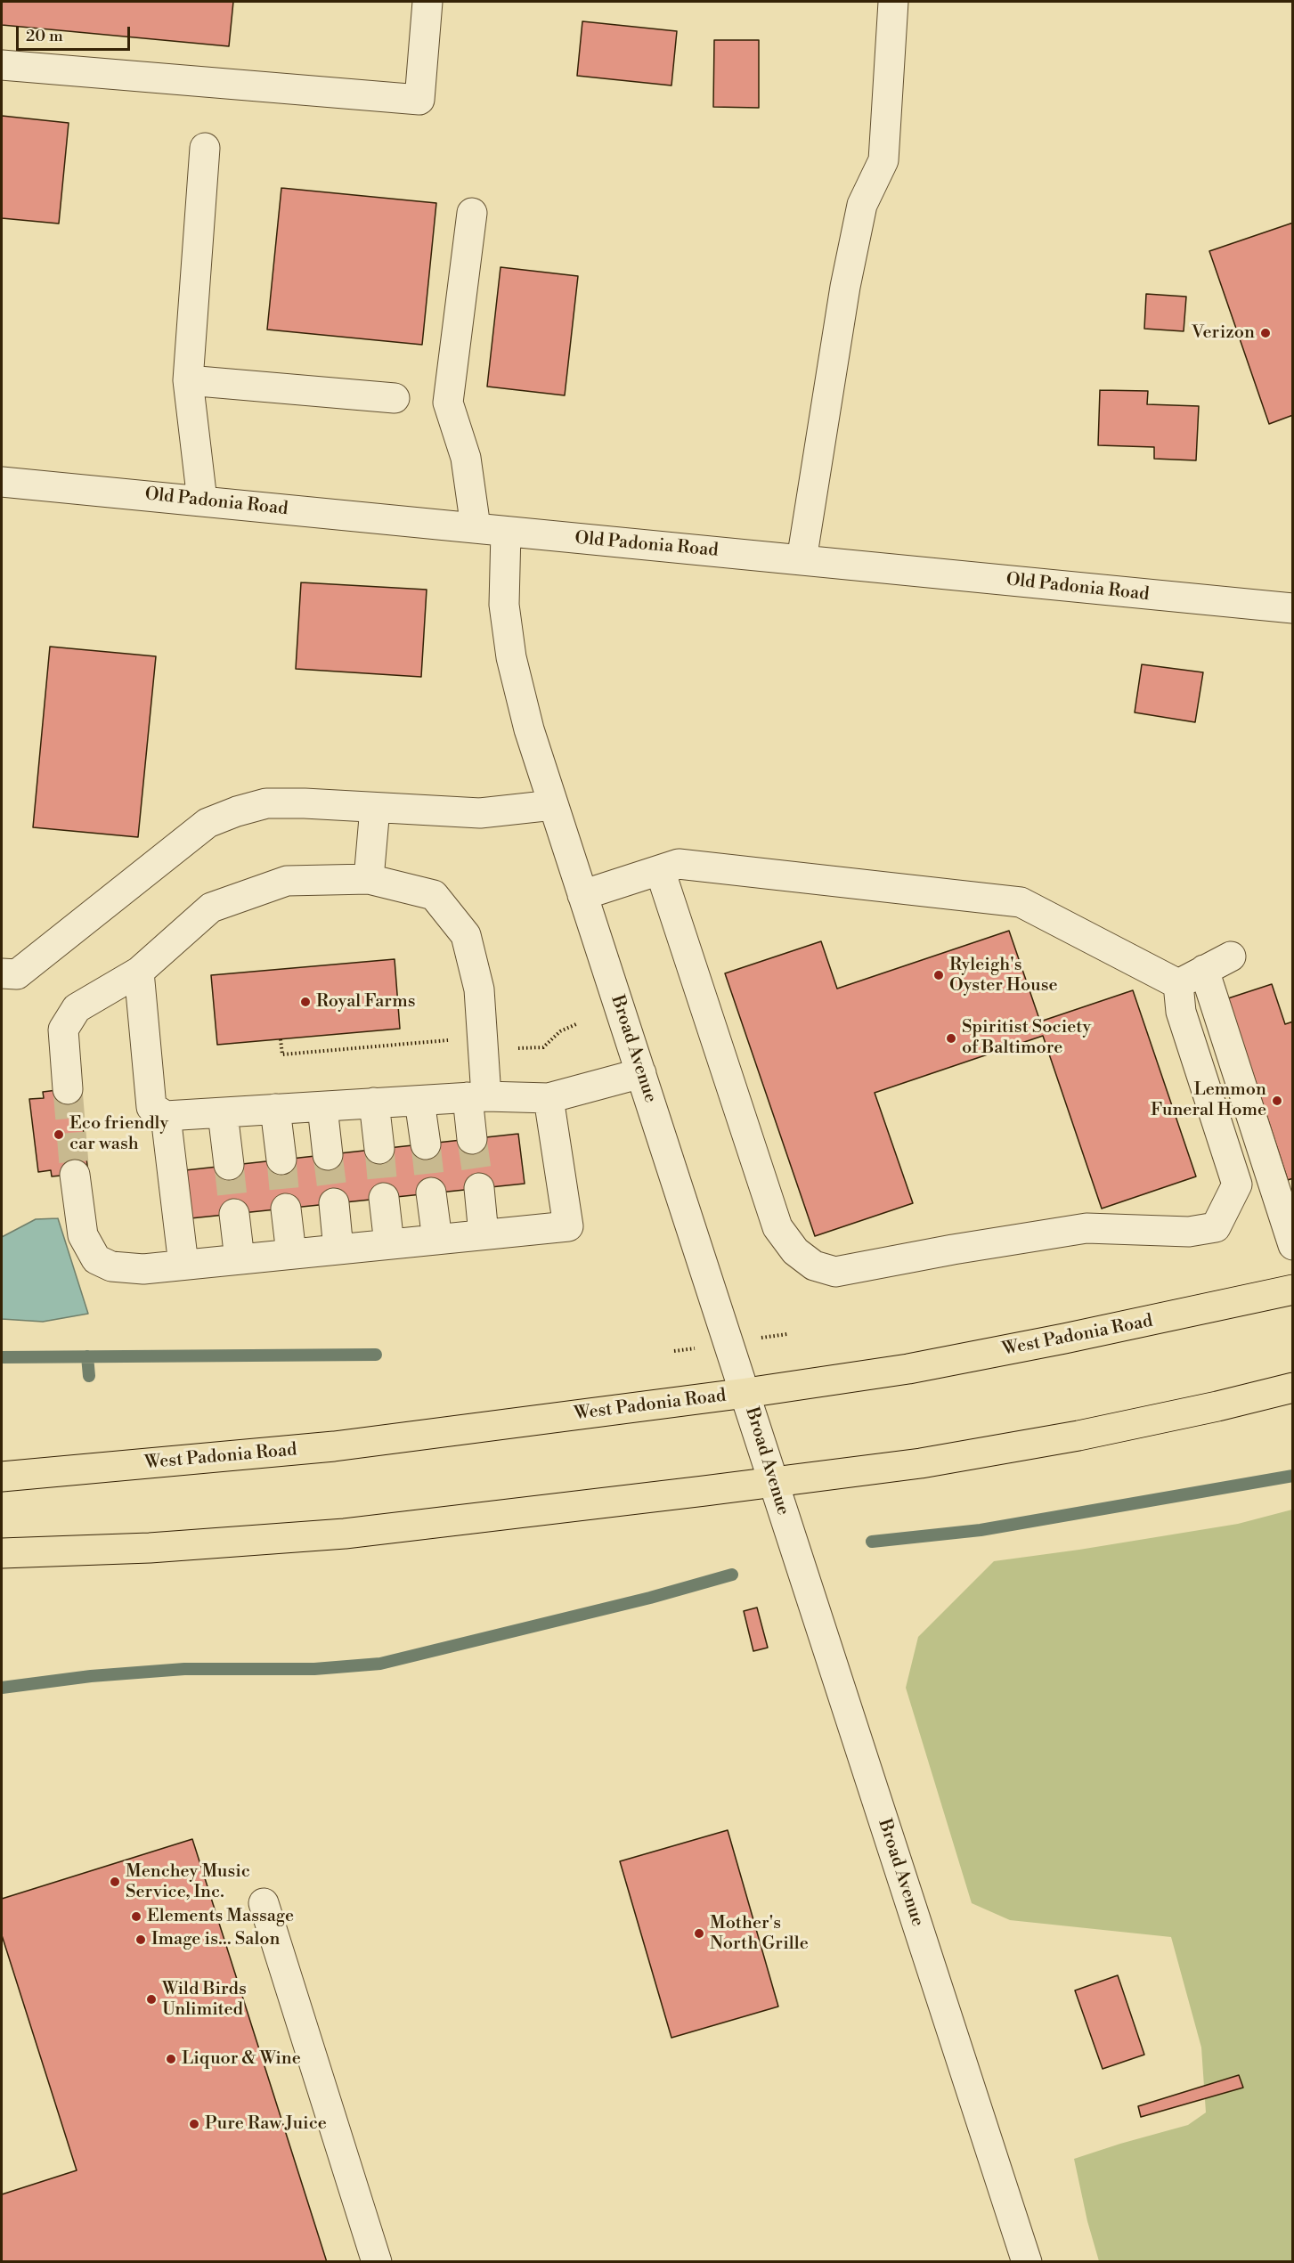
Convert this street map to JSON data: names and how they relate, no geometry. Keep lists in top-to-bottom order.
{
  "streets": {
    "main road": ["West Padonia Road"],
    "street": ["Old Padonia Road", "Broad Avenue"]
  },
  "crossings": [
    ["Old Padonia Road", "Broad Avenue"],
    ["Broad Avenue", "West Padonia Road"]
  ],
  "places": [
    "Verizon",
    "Ryleigh's Oyster House",
    "Royal Farms",
    "Spiritist Society of Baltimore",
    "Lemmon Funeral Home",
    "Eco friendly car wash",
    "Menchey Music Service, Inc.",
    "Elements Massage",
    "Mother's North Grille",
    "Image is… Salon",
    "Wild Birds Unlimited",
    "Liquor & Wine",
    "Pure Raw Juice"
  ],
  "scale_bar": "20 m"
}
